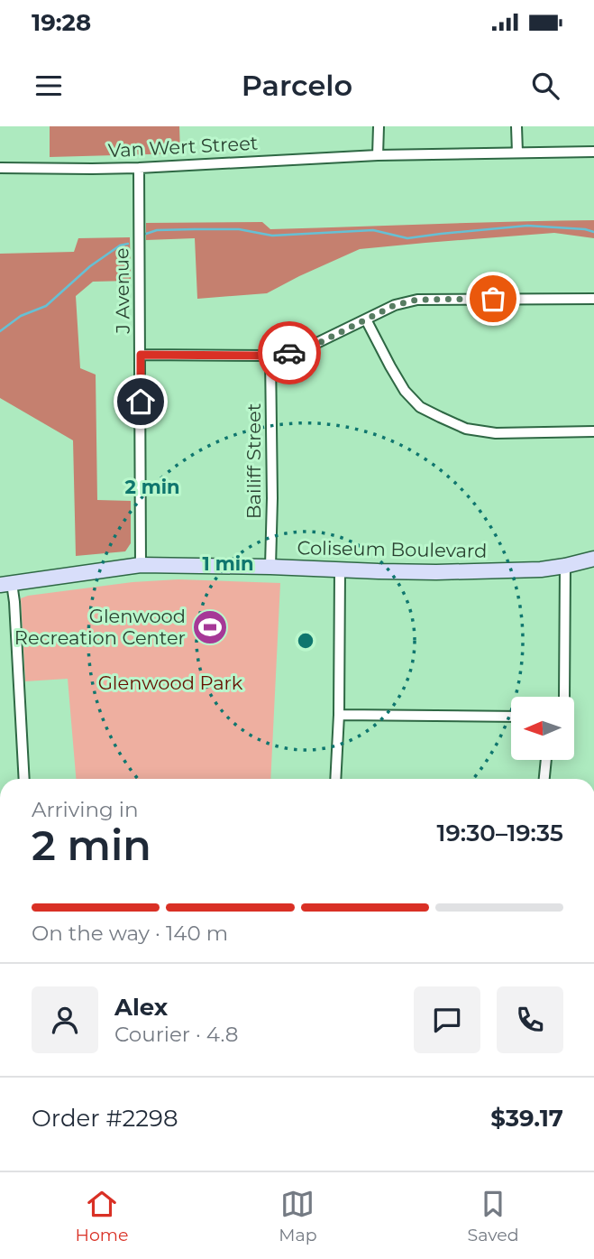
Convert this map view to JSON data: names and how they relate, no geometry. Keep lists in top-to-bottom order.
{
  "streets": {
    "main road": ["Coliseum Boulevard"],
    "street": ["Van Wert Street", "J Avenue", "Bailiff Street"]
  },
  "crossings": [
    ["Van Wert Street", "J Avenue"],
    ["J Avenue", "Coliseum Boulevard"],
    ["Bailiff Street", "Coliseum Boulevard"]
  ],
  "parks": ["Glenwood Park"],
  "places": {
    "sports": ["Glenwood Recreation Center"]
  },
  "north": "left",
  "page": {
    "status": "19:28",
    "header": "Parcelo",
    "heading": ["2 min", "Arriving in", "19:30–19:35"],
    "panel": [
      "Alex",
      "Courier · 4.8",
      "Order #2298",
      "$39.17"
    ],
    "bar": "On the way · 140 m",
    "tabs": ["Home", "Map", "Saved"]
  },
  "rings": ["2 min", "1 min"]
}
